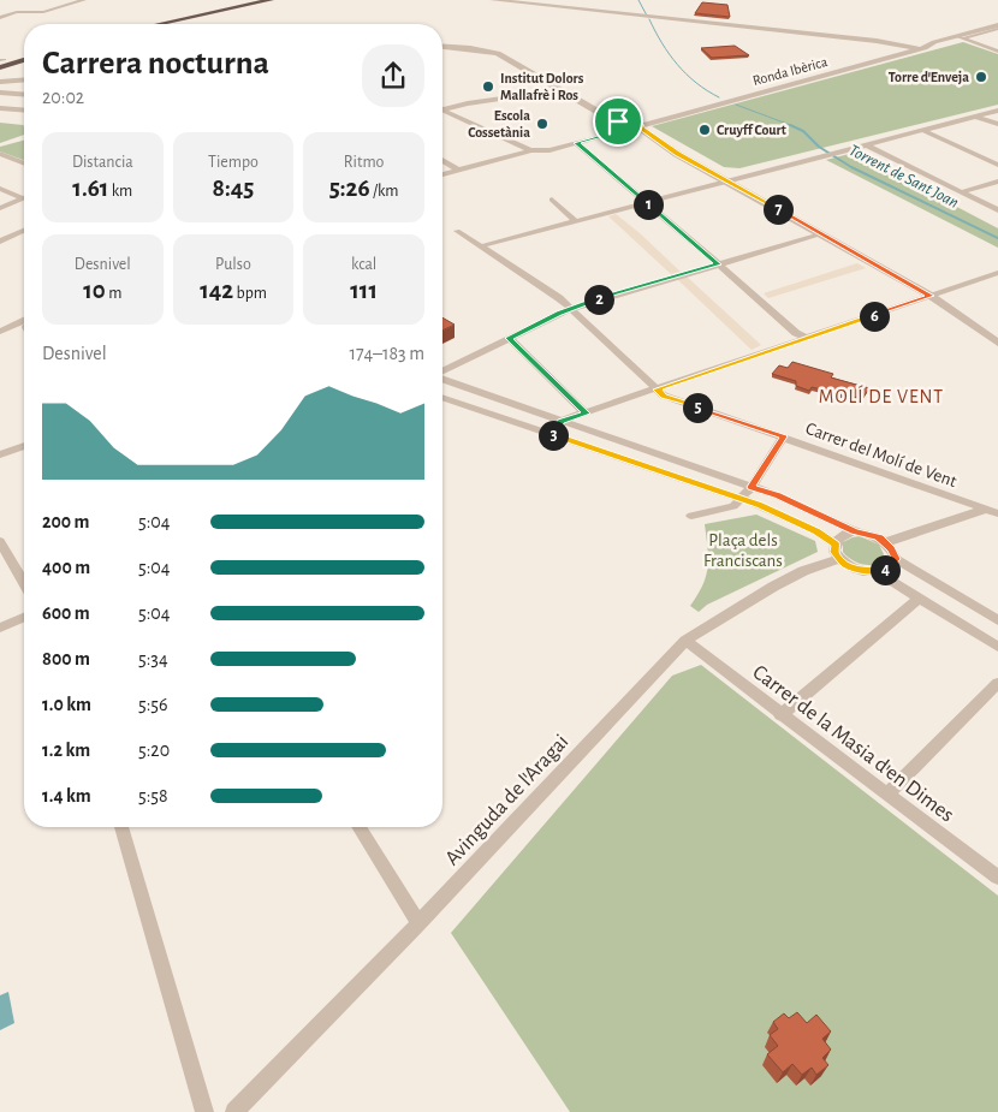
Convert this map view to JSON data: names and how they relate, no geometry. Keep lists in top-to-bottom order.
{
  "streets": {
    "street": [
      "Ronda Ibèrica",
      "Carrer del Molí de Vent",
      "Carrer de la Masia d'en Dimes",
      "Avinguda de l'Aragai"
    ]
  },
  "crossings": [
    ["Carrer de la Masia d'en Dimes", "Avinguda de l'Aragai"]
  ],
  "districts": ["MOLÍ DE VENT"],
  "water": ["Torrent de Sant Joan"],
  "parks": ["Plaça dels Franciscans"],
  "places": [
    "Torre d'Enveja",
    "Institut Dolors Mallafrè i Ros",
    "Escola Cossetània",
    "Cruyff Court"
  ],
  "page": {
    "heading": ["Carrera nocturna", "20:02"],
    "stats": [
      ["Distancia", "1.61 km"],
      ["Tiempo", "8:45"],
      ["Ritmo", "5:26 /km"],
      ["Desnivel", "10 m"],
      ["Pulso", "142 bpm"],
      ["kcal", "111"]
    ],
    "pins": [
      "1",
      "7",
      "2",
      "6",
      "5",
      "3",
      "4"
    ],
    "chart": ["Desnivel", "174–183 m"],
    "list": [
      {
        "name": "200 m",
        "note": "5:04"
      },
      {
        "name": "400 m",
        "note": "5:04"
      },
      {
        "name": "600 m",
        "note": "5:04"
      },
      {
        "name": "800 m",
        "note": "5:34"
      },
      {
        "name": "1.0 km",
        "note": "5:56"
      },
      {
        "name": "1.2 km",
        "note": "5:20"
      },
      {
        "name": "1.4 km",
        "note": "5:58"
      }
    ]
  }
}
